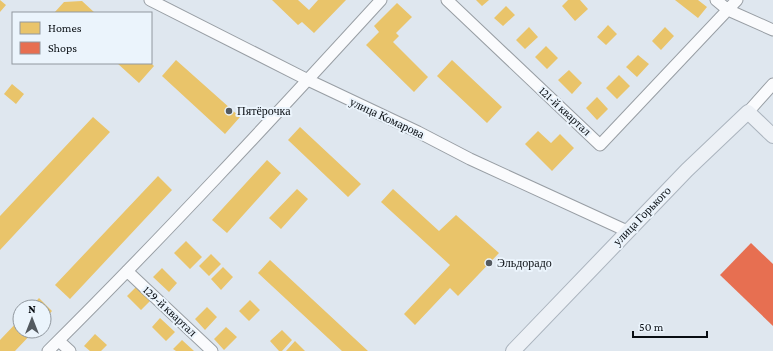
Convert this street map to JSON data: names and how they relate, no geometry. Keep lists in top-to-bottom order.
{
  "streets": {
    "main road": ["улица Горького"],
    "street": ["121-й квартал", "улица Комарова", "129-й квартал"]
  },
  "crossings": [
    ["улица Комарова", "улица Горького"]
  ],
  "places": ["Пятёрочка", "Эльдорадо"],
  "legend": ["Homes", "Shops"],
  "scale_bar": "50 m",
  "north": "top"
}
